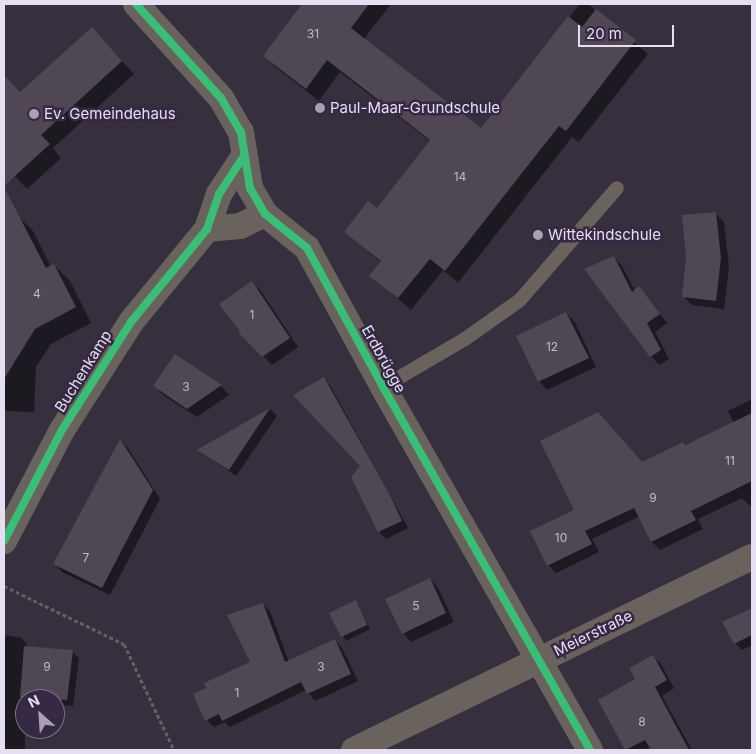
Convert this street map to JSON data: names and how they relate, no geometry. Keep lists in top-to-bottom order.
{
  "streets": {
    "street": ["Erdbrügge", "Buchenkamp", "Meierstraße"]
  },
  "crossings": [
    ["Erdbrügge", "Meierstraße"]
  ],
  "places": ["Paul-Maar-Grundschule", "Ev. Gemeindehaus", "Wittekindschule"],
  "house_numbers": [
    "31",
    "14",
    "4",
    "1",
    "12",
    "3",
    "11",
    "9",
    "10",
    "7",
    "5",
    "9",
    "3",
    "1",
    "8"
  ],
  "scale_bar": "20 m",
  "north": "top left"
}
